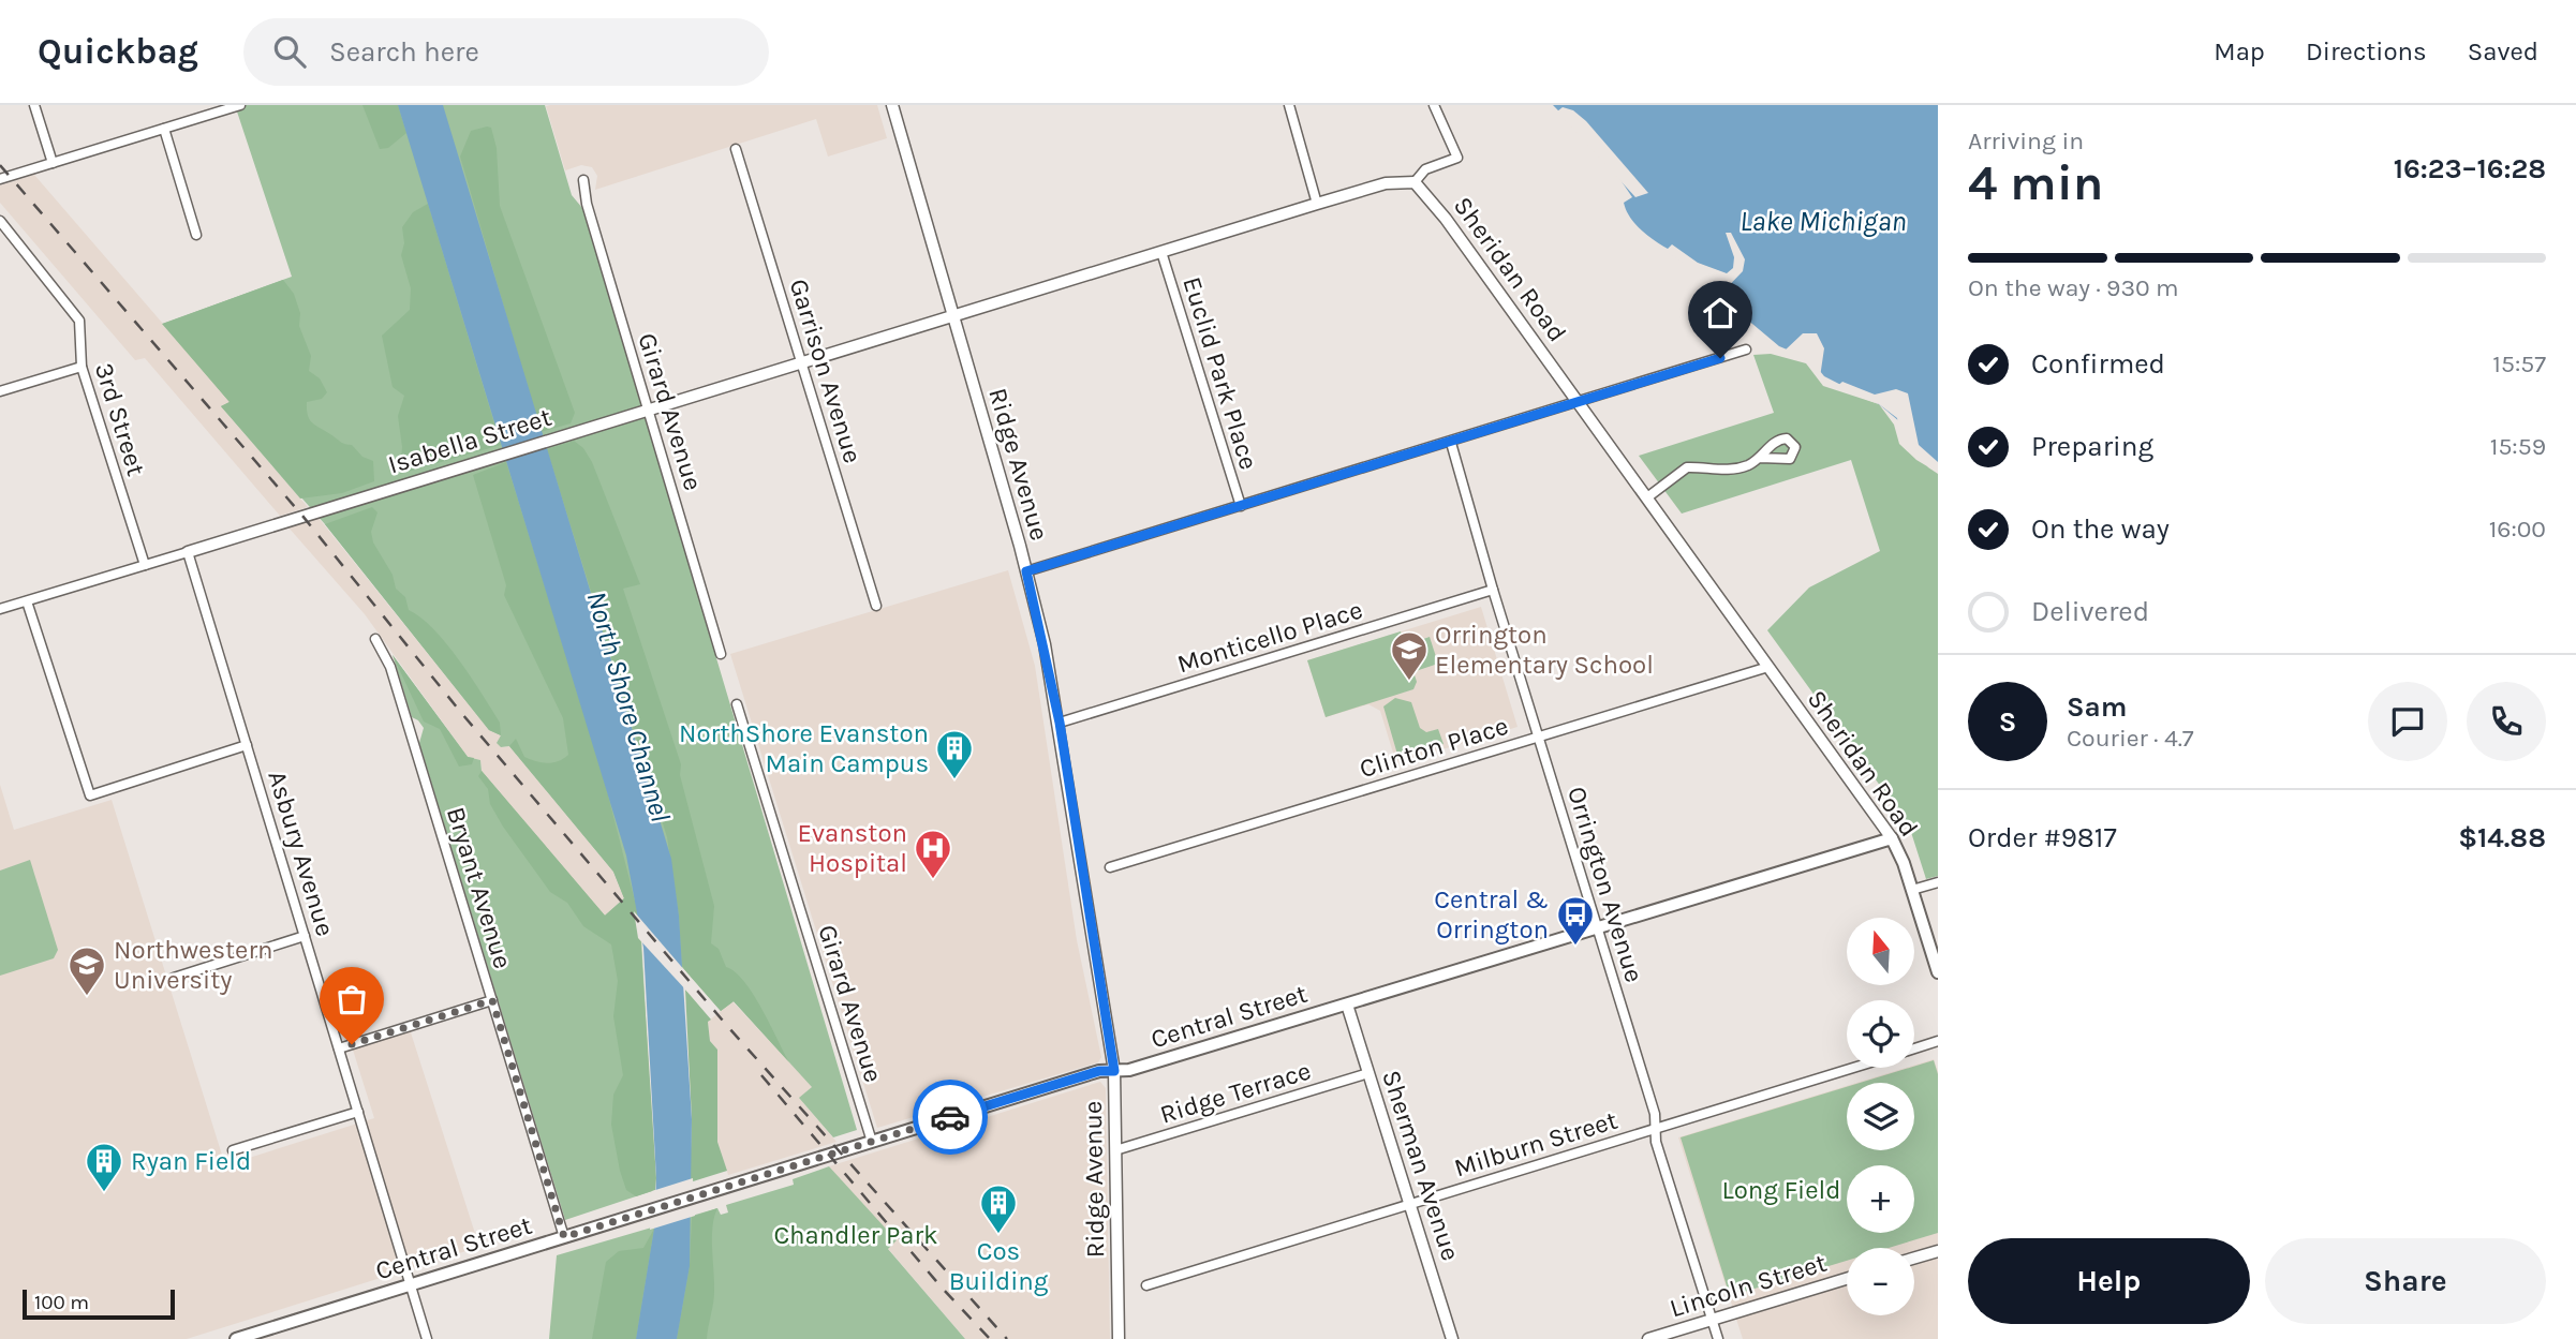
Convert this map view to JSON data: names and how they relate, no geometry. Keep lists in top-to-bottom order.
{
  "streets": {
    "main road": ["Sheridan Road", "Central Street"],
    "street": [
      "Garrison Avenue",
      "Euclid Park Place",
      "Girard Avenue",
      "3rd Street",
      "Isabella Street",
      "Ridge Avenue",
      "Monticello Place",
      "Clinton Place",
      "Asbury Avenue",
      "Orrington Avenue",
      "Bryant Avenue",
      "Ridge Terrace",
      "Milburn Street",
      "Sherman Avenue",
      "Lincoln Street"
    ]
  },
  "crossings": [
    ["Sheridan Road", "Clinton Place"],
    ["Sheridan Road", "Central Street"],
    ["Garrison Avenue", "Isabella Street"],
    ["Girard Avenue", "Isabella Street"],
    ["Girard Avenue", "Central Street"],
    ["3rd Street", "Isabella Street"],
    ["Isabella Street", "Ridge Avenue"],
    ["Isabella Street", "Asbury Avenue"],
    ["Ridge Avenue", "Monticello Place"],
    ["Ridge Avenue", "Central Street"],
    ["Ridge Avenue", "Ridge Terrace"],
    ["Monticello Place", "Orrington Avenue"],
    ["Clinton Place", "Orrington Avenue"],
    ["Asbury Avenue", "Central Street"],
    ["Orrington Avenue", "Central Street"],
    ["Orrington Avenue", "Milburn Street"],
    ["Orrington Avenue", "Lincoln Street"],
    ["Bryant Avenue", "Central Street"],
    ["Central Street", "Sherman Avenue"],
    ["Ridge Terrace", "Sherman Avenue"],
    ["Milburn Street", "Sherman Avenue"]
  ],
  "water": ["Lake Michigan", "North Shore Channel"],
  "parks": ["Long Field", "Chandler Park"],
  "places": {
    "school or university": ["Orrington Elementary School", "Northwestern University"],
    "building": ["NorthShore Evanston Main Campus", "Ryan Field", "Cos Building"],
    "hospital": ["Evanston Hospital"],
    "bus stop": ["Central & Orrington"]
  },
  "scale_bar": "100 m",
  "north": "top",
  "page": {
    "header": "Quickbag",
    "search": "Search here",
    "nav": ["Map", "Directions", "Saved"],
    "heading": ["4 min", "Arriving in", "16:23–16:28"],
    "panel": [
      "Sam",
      "Courier · 4.7",
      "Order #9817",
      "$14.88"
    ],
    "bar": "On the way · 930 m",
    "list": [
      ["Confirmed", "15:57"],
      ["Preparing", "15:59"],
      ["On the way", "16:00"],
      "Delivered"
    ],
    "round": "S",
    "map_buttons": ["+", "−"],
    "buttons": ["Help", "Share"],
    "scale": "100 m"
  }
}
